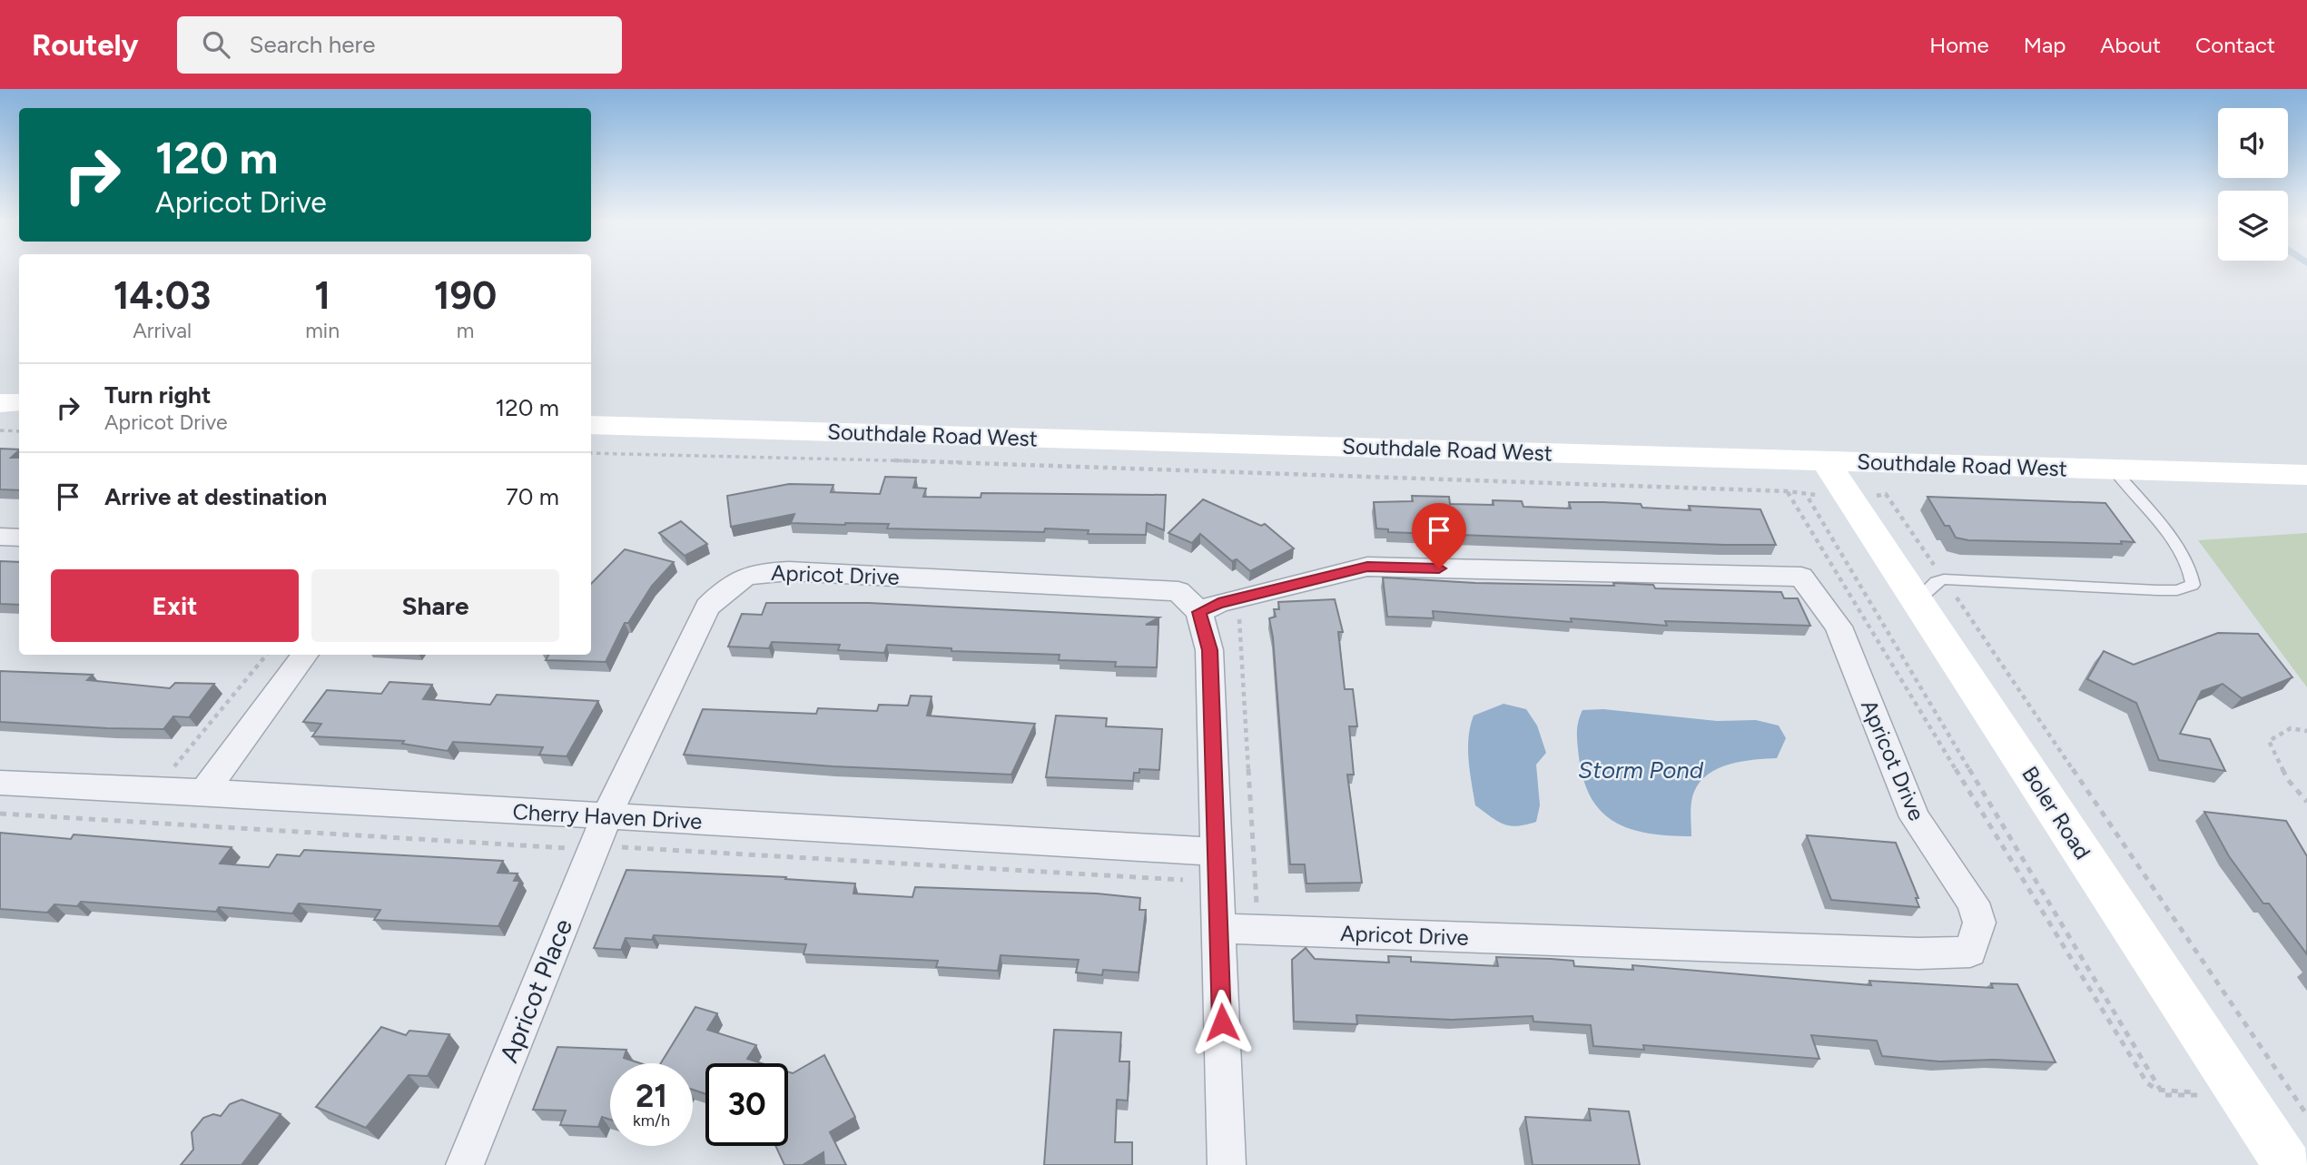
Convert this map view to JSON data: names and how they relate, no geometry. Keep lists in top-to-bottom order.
{
  "streets": {
    "main road": ["Southdale Road West", "Boler Road"],
    "street": ["Apricot Drive", "Cherry Haven Drive", "Apricot Place"]
  },
  "crossings": [
    ["Southdale Road West", "Boler Road"],
    ["Apricot Drive", "Cherry Haven Drive"],
    ["Apricot Drive", "Apricot Place"],
    ["Cherry Haven Drive", "Apricot Place"]
  ],
  "water": ["Storm Pond"],
  "page": {
    "header": "Routely",
    "search": "Search here",
    "nav": [
      "Home",
      "Map",
      "About",
      "Contact"
    ],
    "turn": ["120 m", "Apricot Drive"],
    "eta": [
      "14:03",
      "Arrival",
      "1",
      "min",
      "190",
      "m"
    ],
    "list": [
      {
        "name": "Turn right",
        "note": "Apricot Drive",
        "value": "120 m"
      },
      {
        "name": "Arrive at destination",
        "value": "70 m"
      }
    ],
    "buttons": ["Exit", "Share"],
    "speed": "21 km/h",
    "limit": "30"
  }
}
